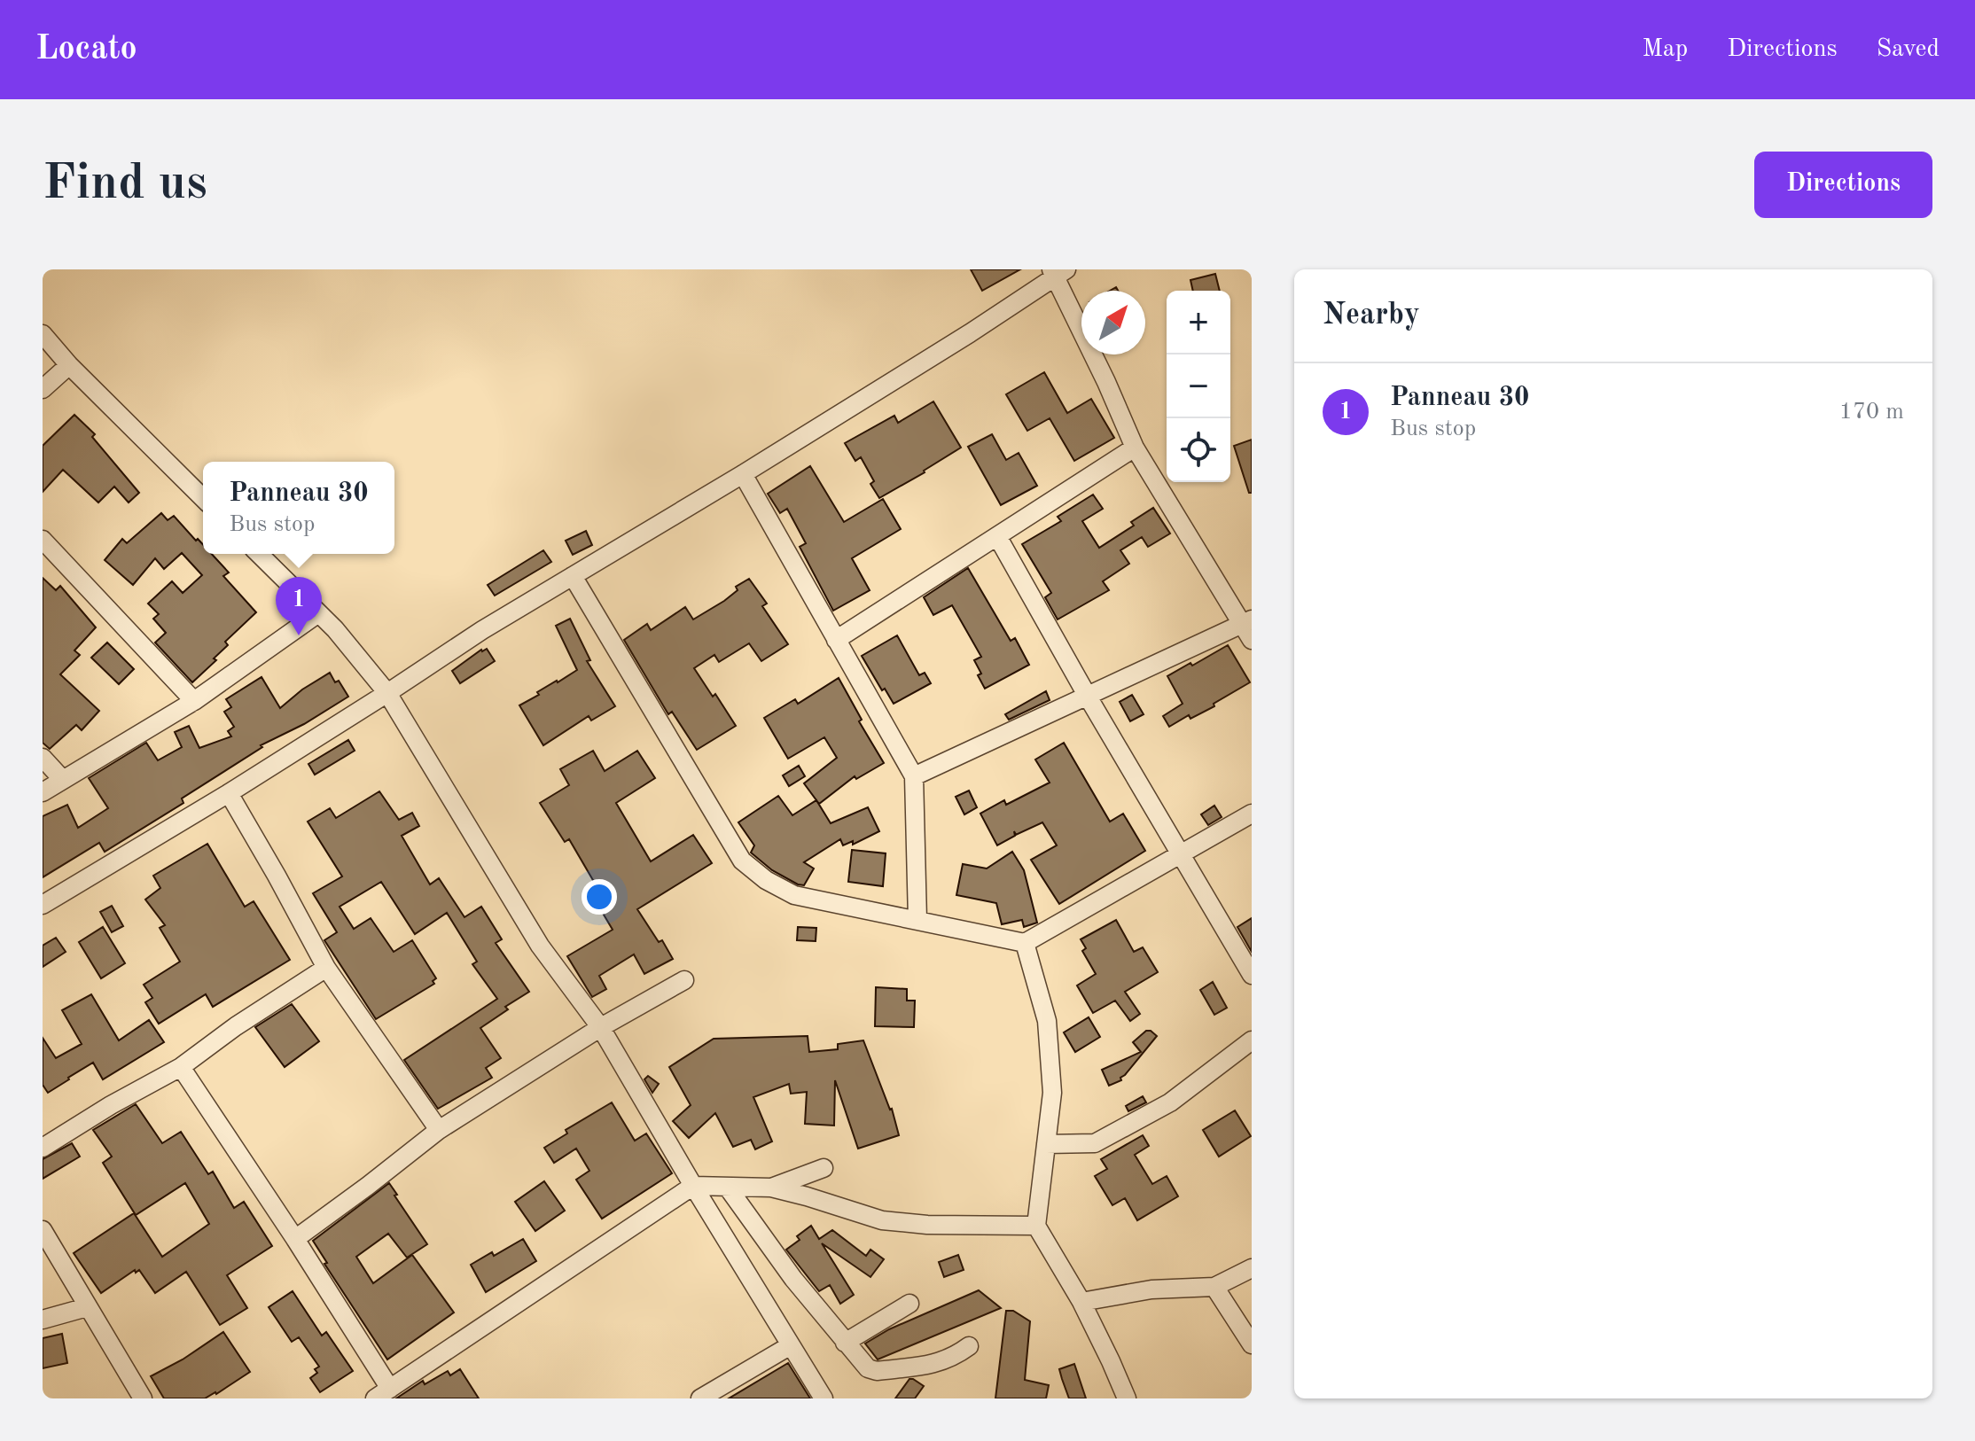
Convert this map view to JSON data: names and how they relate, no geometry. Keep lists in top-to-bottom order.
{
  "north": "top right",
  "page": {
    "header": "Locato",
    "nav": ["Map", "Directions", "Saved"],
    "buttons": "Directions",
    "title": "Find us",
    "heading": "Nearby",
    "map_buttons": ["+", "−"],
    "list": [
      {
        "mark": "1",
        "name": "Panneau 30",
        "note": "Bus stop",
        "value": "170 m"
      }
    ],
    "popup": ["Panneau 30", "Bus stop"],
    "pins": "1"
  }
}
